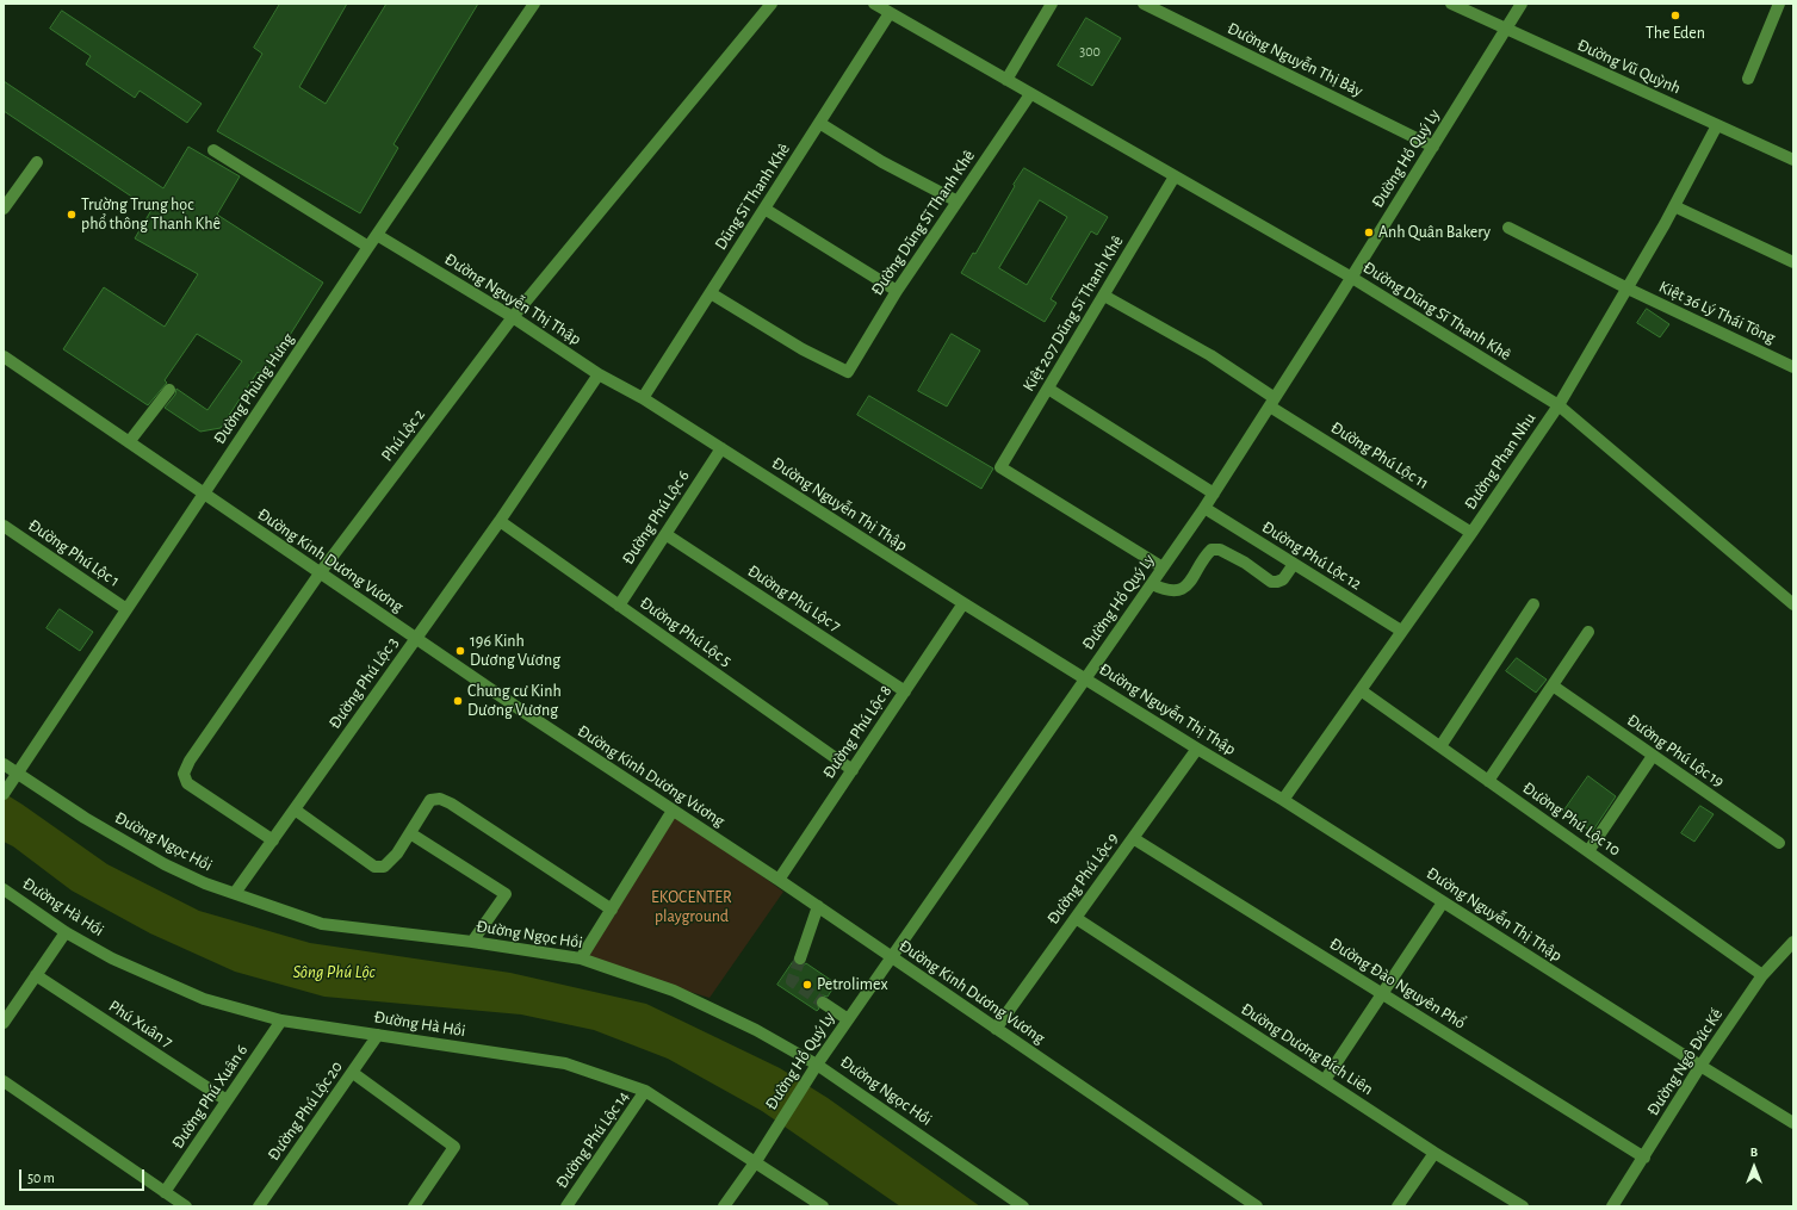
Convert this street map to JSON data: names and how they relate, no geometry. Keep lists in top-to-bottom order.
{
  "streets": {
    "street": [
      "Đường Nguyễn Thị Bảy",
      "Đường Vũ Quỳnh",
      "Đường Hồ Quý Ly",
      "Dũng Sĩ Thanh Khê",
      "Đường Dũng Sĩ Thanh Khê",
      "Đường Nguyễn Thị Thập",
      "Kiệt 36 Lý Thái Tông",
      "Kiệt 207 Dũng Sĩ Thanh Khê",
      "Đường Phùng Hưng",
      "Phú Lộc 2",
      "Đường Phú Lộc 11",
      "Đường Phan Nhu",
      "Đường Phú Lộc 6",
      "Đường Phú Lộc 1",
      "Đường Phú Lộc 12",
      "Đường Kinh Dương Vương",
      "Đường Phú Lộc 7",
      "Đường Phú Lộc 5",
      "Đường Phú Lộc 3",
      "Đường Phú Lộc 8",
      "Đường Phú Lộc 19",
      "Đường Phú Lộc 10",
      "Đường Ngọc Hồi",
      "Đường Phú Lộc 9",
      "Đường Hà Hồi",
      "Đường Đào Nguyên Phổ",
      "Phú Xuân 7",
      "Đường Dương Bích Liên",
      "Đường Ngô Đức Kế",
      "Đường Phú Xuân 6",
      "Đường Phú Lộc 20",
      "Đường Phú Lộc 14"
    ]
  },
  "crossings": [
    ["Đường Nguyễn Thị Bảy", "Đường Hồ Quý Ly"],
    ["Đường Vũ Quỳnh", "Đường Hồ Quý Ly"],
    ["Đường Vũ Quỳnh", "Đường Phan Nhu"],
    ["Đường Hồ Quý Ly", "Đường Dũng Sĩ Thanh Khê"],
    ["Đường Hồ Quý Ly", "Đường Nguyễn Thị Thập"],
    ["Đường Hồ Quý Ly", "Kiệt 207 Dũng Sĩ Thanh Khê"],
    ["Đường Hồ Quý Ly", "Đường Phú Lộc 11"],
    ["Đường Hồ Quý Ly", "Đường Phú Lộc 12"],
    ["Đường Hồ Quý Ly", "Đường Kinh Dương Vương"],
    ["Đường Hồ Quý Ly", "Đường Ngọc Hồi"],
    ["Đường Hồ Quý Ly", "Đường Hà Hồi"],
    ["Dũng Sĩ Thanh Khê", "Đường Dũng Sĩ Thanh Khê"],
    ["Dũng Sĩ Thanh Khê", "Đường Nguyễn Thị Thập"],
    ["Đường Dũng Sĩ Thanh Khê", "Kiệt 207 Dũng Sĩ Thanh Khê"],
    ["Đường Dũng Sĩ Thanh Khê", "Đường Phan Nhu"],
    ["Đường Nguyễn Thị Thập", "Đường Phùng Hưng"],
    ["Đường Nguyễn Thị Thập", "Phú Lộc 2"],
    ["Đường Nguyễn Thị Thập", "Đường Phan Nhu"],
    ["Đường Nguyễn Thị Thập", "Đường Phú Lộc 6"],
    ["Đường Nguyễn Thị Thập", "Đường Phú Lộc 3"],
    ["Đường Nguyễn Thị Thập", "Đường Phú Lộc 8"],
    ["Đường Nguyễn Thị Thập", "Đường Phú Lộc 9"],
    ["Đường Nguyễn Thị Thập", "Đường Ngô Đức Kế"],
    ["Kiệt 36 Lý Thái Tông", "Đường Phan Nhu"],
    ["Kiệt 207 Dũng Sĩ Thanh Khê", "Đường Phú Lộc 11"],
    ["Đường Phùng Hưng", "Đường Phú Lộc 1"],
    ["Đường Phùng Hưng", "Đường Kinh Dương Vương"],
    ["Đường Phùng Hưng", "Đường Ngọc Hồi"],
    ["Phú Lộc 2", "Đường Kinh Dương Vương"],
    ["Phú Lộc 2", "Đường Phú Lộc 3"],
    ["Đường Phú Lộc 11", "Đường Phan Nhu"],
    ["Đường Phan Nhu", "Đường Phú Lộc 12"],
    ["Đường Phan Nhu", "Đường Phú Lộc 10"],
    ["Đường Phú Lộc 6", "Đường Phú Lộc 7"],
    ["Đường Phú Lộc 6", "Đường Phú Lộc 5"],
    ["Đường Kinh Dương Vương", "Đường Phú Lộc 3"],
    ["Đường Kinh Dương Vương", "Đường Phú Lộc 8"],
    ["Đường Kinh Dương Vương", "Đường Phú Lộc 9"],
    ["Đường Phú Lộc 7", "Đường Phú Lộc 8"],
    ["Đường Phú Lộc 5", "Đường Phú Lộc 3"],
    ["Đường Phú Lộc 5", "Đường Phú Lộc 8"],
    ["Đường Phú Lộc 3", "Đường Ngọc Hồi"],
    ["Đường Phú Lộc 10", "Đường Ngô Đức Kế"],
    ["Đường Phú Lộc 9", "Đường Đào Nguyên Phổ"],
    ["Đường Phú Lộc 9", "Đường Dương Bích Liên"],
    ["Đường Hà Hồi", "Đường Phú Xuân 6"],
    ["Đường Hà Hồi", "Đường Phú Lộc 20"],
    ["Đường Hà Hồi", "Đường Phú Lộc 14"],
    ["Đường Đào Nguyên Phổ", "Đường Ngô Đức Kế"],
    ["Phú Xuân 7", "Đường Phú Xuân 6"]
  ],
  "water": ["Sông Phú Lộc"],
  "parks": ["EKOCENTER playground"],
  "places": [
    "The Eden",
    "Trường Trung học phổ thông Thanh Khê",
    "Anh Quân Bakery",
    "196 Kinh Dương Vương",
    "Chung cư Kinh Dương Vương",
    "Petrolimex"
  ],
  "house_numbers": ["300"],
  "scale_bar": "50 m",
  "north": "top"
}
